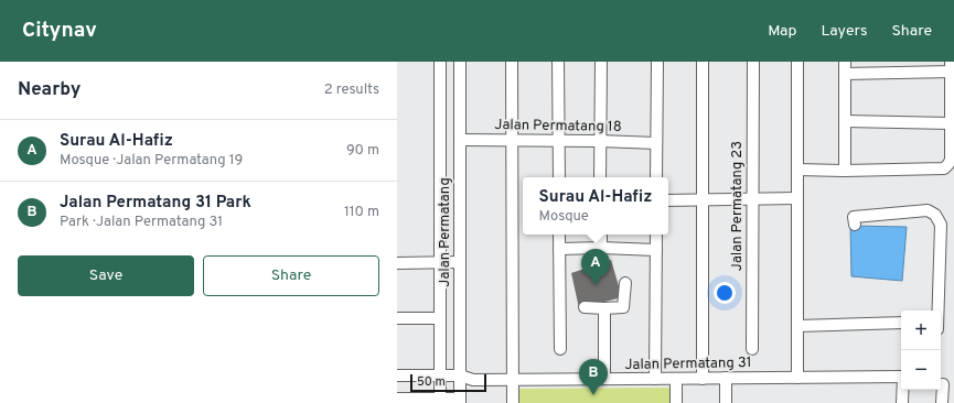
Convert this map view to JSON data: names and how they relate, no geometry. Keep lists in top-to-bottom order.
{
  "streets": {
    "street": [
      "Jalan Permatang 18",
      "Jalan Permatang 23",
      "Jalan Permatang",
      "Jalan Permatang 31"
    ]
  },
  "crossings": [
    ["Jalan Permatang 18", "Jalan Permatang"]
  ],
  "scale_bar": "50 m",
  "page": {
    "header": "Citynav",
    "nav": ["Map", "Layers", "Share"],
    "heading": ["Nearby", "2 results"],
    "list": [
      {
        "mark": "A",
        "name": "Surau Al-Hafiz",
        "note": "Mosque · Jalan Permatang 19",
        "value": "90 m"
      },
      {
        "mark": "B",
        "name": "Jalan Permatang 31 Park",
        "note": "Park · Jalan Permatang 31",
        "value": "110 m"
      }
    ],
    "popup": ["Surau Al-Hafiz", "Mosque"],
    "buttons": ["Save", "Share"],
    "pins": ["A", "B"],
    "map_buttons": ["+", "−"],
    "scale": "50 m"
  }
}
